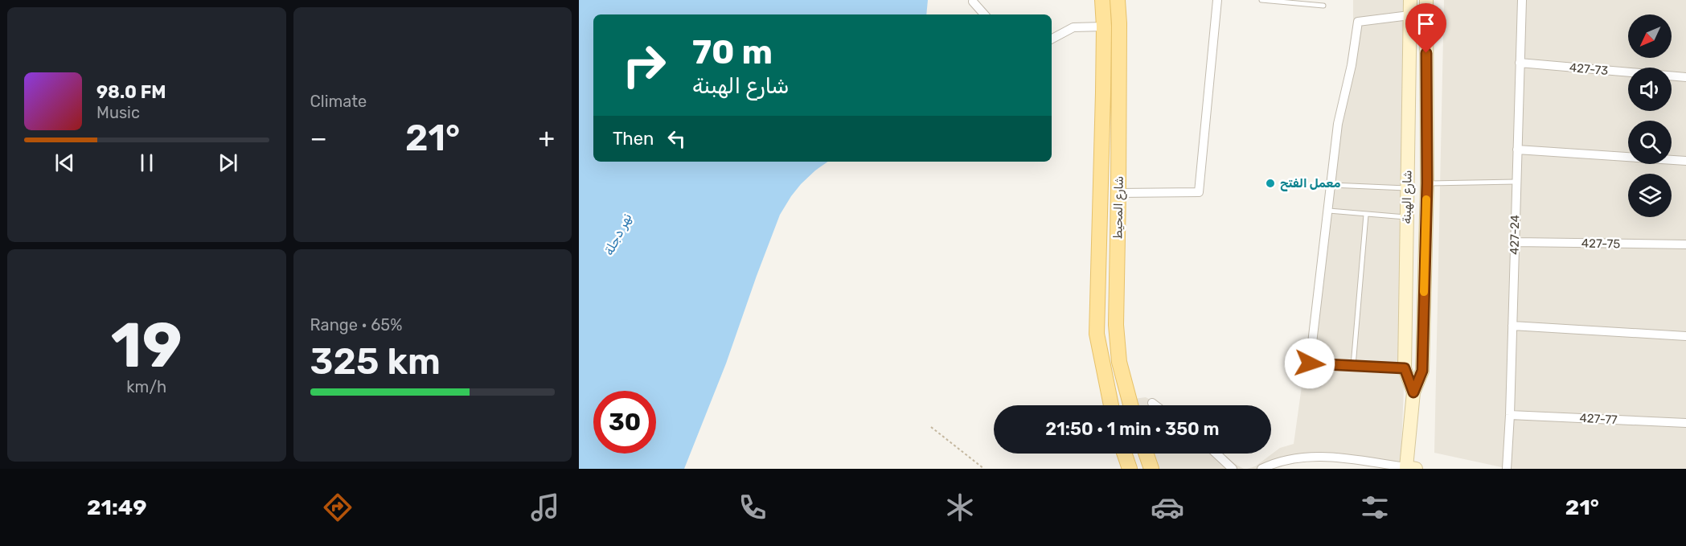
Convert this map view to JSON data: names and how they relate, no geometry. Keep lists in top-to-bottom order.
{
  "streets": {
    "main road": ["شارع المحيط"],
    "street": [
      "427-73",
      "شارع الهبنة",
      "427-24",
      "427-75",
      "427-77"
    ]
  },
  "crossings": [
    ["427-73", "427-24"],
    ["427-24", "427-75"],
    ["427-24", "427-77"]
  ],
  "water": ["نهر دجلة"],
  "places": ["معمل الفتح"],
  "north": "bottom left",
  "page": {
    "tile": [
      "Climate",
      ["19", "km/h"],
      ["Range · 65%", "325 km"]
    ],
    "turn": ["70 m", "شارع الهبنة"],
    "song": ["98.0 FM", "Music"],
    "then": "Then",
    "heat": ["−", "21°", "+"],
    "limit": "30",
    "trip": "21:50 · 1 min · 350 m",
    "tabs": ["21:49", "21°"]
  }
}
